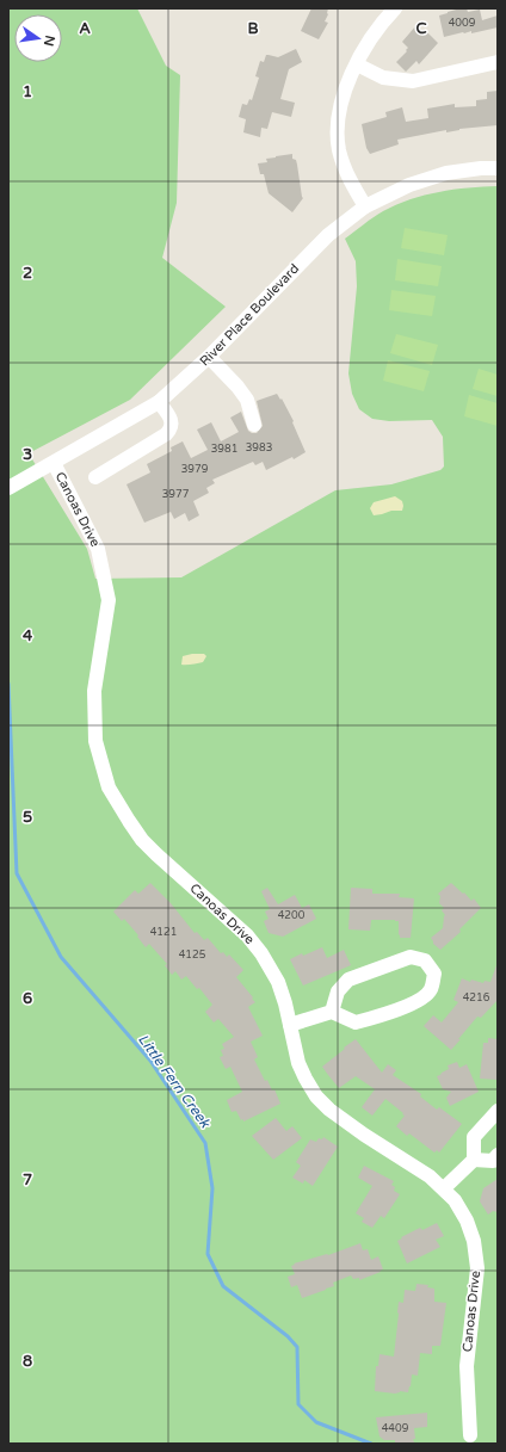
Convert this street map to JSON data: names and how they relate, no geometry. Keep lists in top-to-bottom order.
{
  "streets": {
    "street": ["River Place Boulevard", "Canoas Drive"]
  },
  "crossings": [
    ["River Place Boulevard", "Canoas Drive"]
  ],
  "water": ["Little Fern Creek"],
  "house_numbers": [
    "4009",
    "3983",
    "3981",
    "3979",
    "3977",
    "4200",
    "4121",
    "4125",
    "4216",
    "4409"
  ],
  "north": "right",
  "grid": {
    "columns": ["A", "B", "C"],
    "rows": [
      "1",
      "2",
      "3",
      "4",
      "5",
      "6",
      "7",
      "8"
    ]
  }
}
